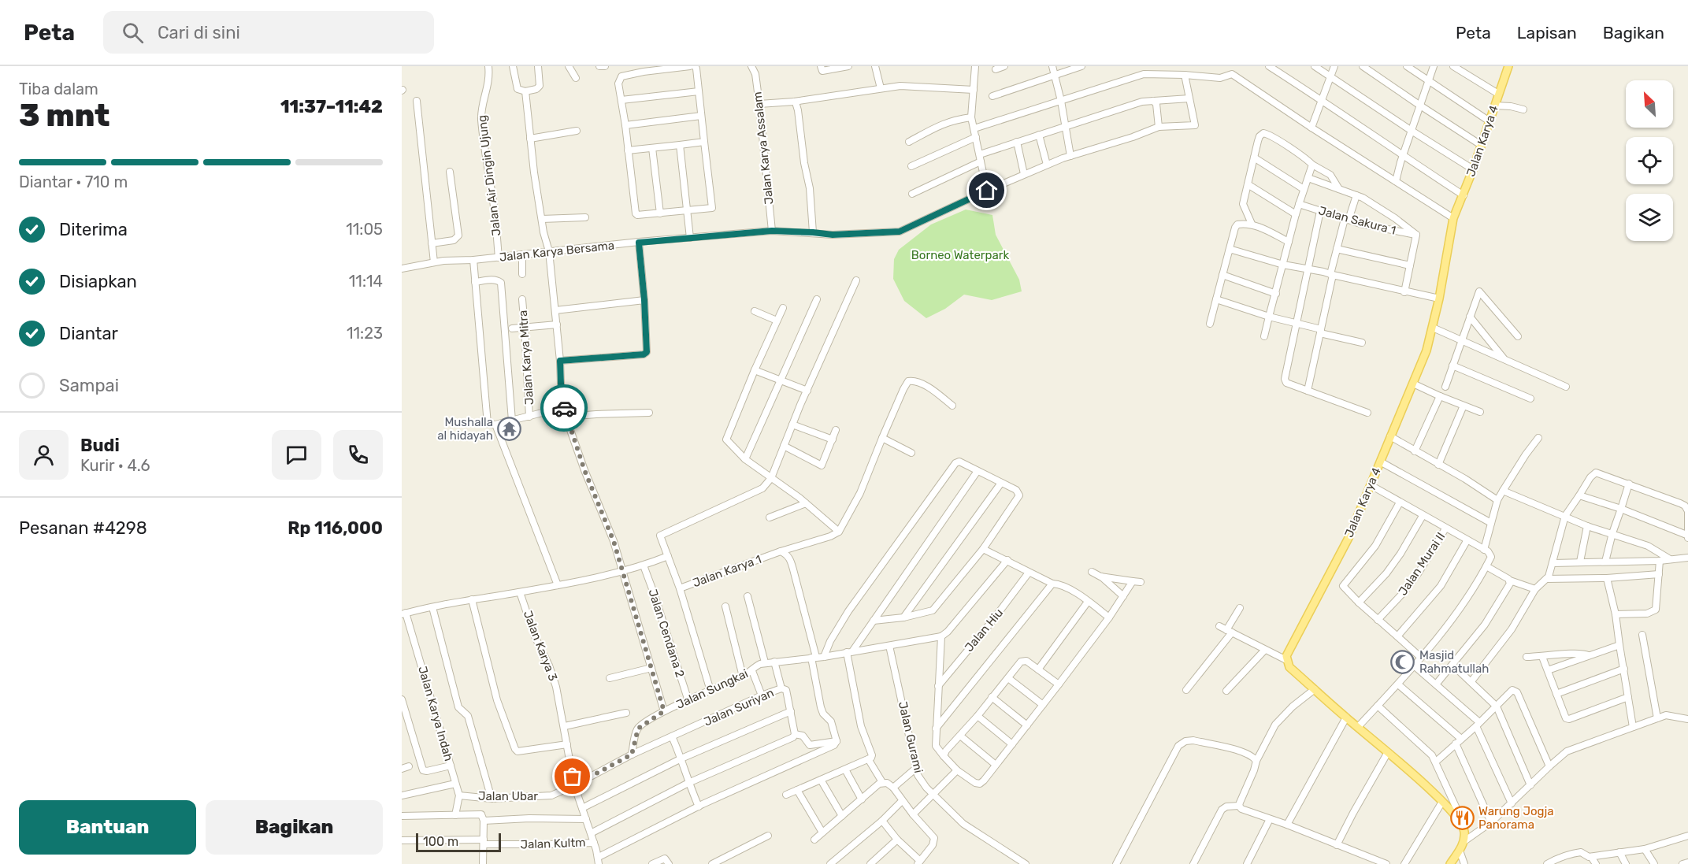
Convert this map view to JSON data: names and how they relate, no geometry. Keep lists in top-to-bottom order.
{
  "streets": {
    "main road": ["Jalan Karya 4"],
    "street": [
      "Jalan Karya Assalam",
      "Jalan Air Dingin Ujung",
      "Jalan Sakura 1",
      "Jalan Karya Bersama",
      "Jalan Karya Mitra",
      "Jalan Murai II",
      "Jalan Karya 1",
      "Jalan Hiu",
      "Jalan Cendana 2",
      "Jalan Karya 3",
      "Jalan Sungkai",
      "Jalan Suriyan",
      "Jalan Karya Indah",
      "Jalan Gurami",
      "Jalan Ubar",
      "Jalan Kultm"
    ]
  },
  "crossings": [
    ["Jalan Karya Assalam", "Jalan Karya Bersama"],
    ["Jalan Air Dingin Ujung", "Jalan Karya Bersama"],
    ["Jalan Cendana 2", "Jalan Sungkai"],
    ["Jalan Karya 3", "Jalan Ubar"],
    ["Jalan Karya 3", "Jalan Kultm"],
    ["Jalan Sungkai", "Jalan Suriyan"],
    ["Jalan Sungkai", "Jalan Ubar"],
    ["Jalan Suriyan", "Jalan Ubar"],
    ["Jalan Karya Indah", "Jalan Ubar"]
  ],
  "parks": ["Borneo Waterpark"],
  "places": {
    "temple": ["Mushalla al hidayah"],
    "mosque": ["Masjid Rahmatullah"],
    "restaurant": ["Warung Jogja Panorama"]
  },
  "scale_bar": "100 m",
  "north": "top left",
  "page": {
    "header": "Peta",
    "search": "Cari di sini",
    "nav": ["Peta", "Lapisan", "Bagikan"],
    "heading": ["3 mnt", "Tiba dalam", "11:37–11:42"],
    "panel": [
      "Budi",
      "Kurir · 4.6",
      "Pesanan #4298",
      "Rp 116,000"
    ],
    "bar": "Diantar · 710 m",
    "list": [
      ["Diterima", "11:05"],
      ["Disiapkan", "11:14"],
      ["Diantar", "11:23"],
      "Sampai"
    ],
    "buttons": ["Bantuan", "Bagikan"],
    "scale": "100 m"
  }
}
